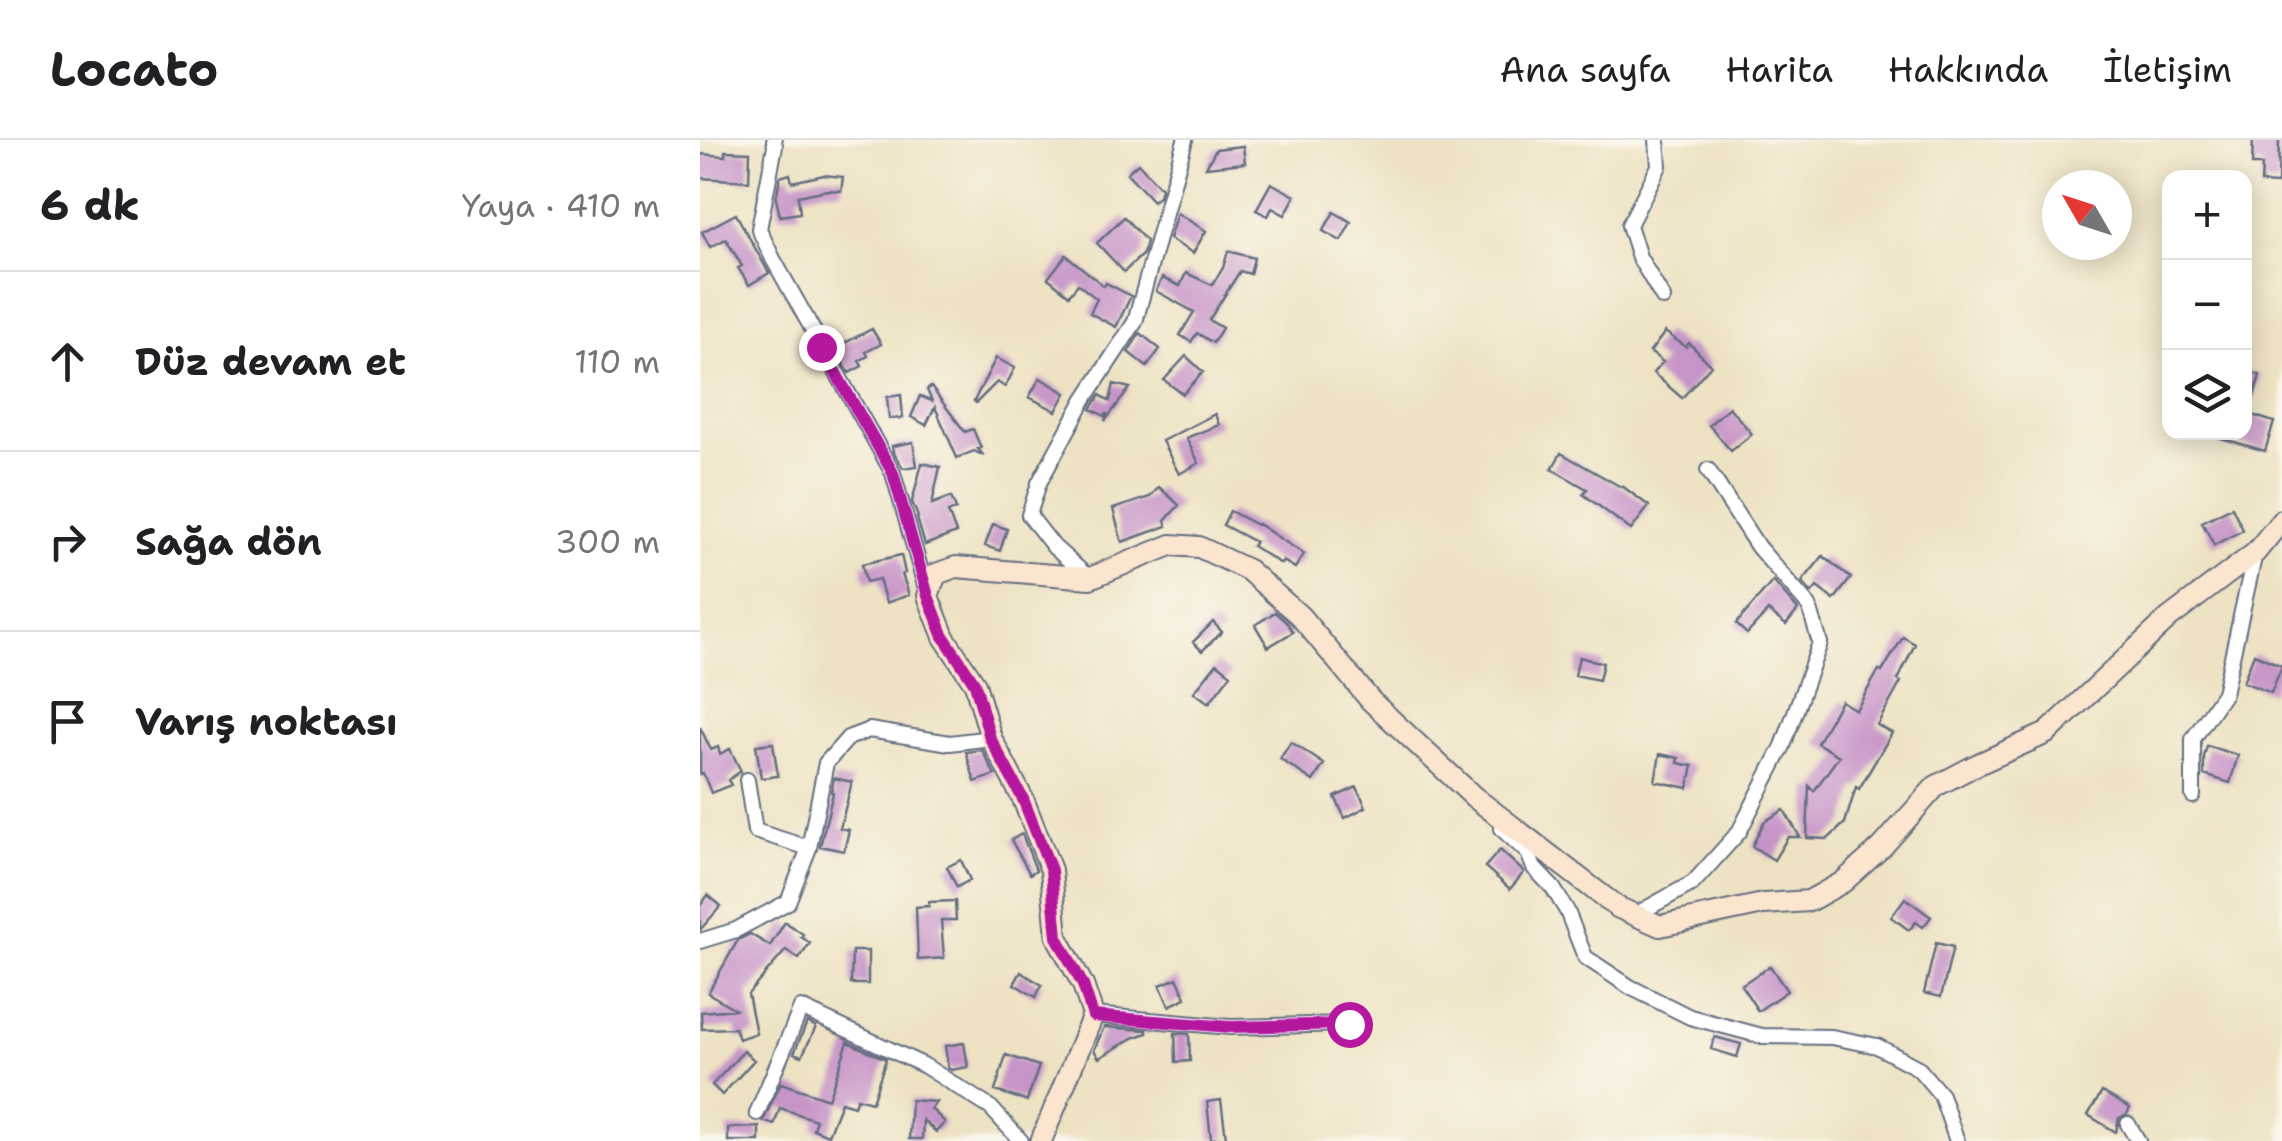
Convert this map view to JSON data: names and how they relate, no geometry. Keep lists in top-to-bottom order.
{
  "north": "top left",
  "page": {
    "header": "Locato",
    "nav": [
      "Ana sayfa",
      "Harita",
      "Hakkında",
      "İletişim"
    ],
    "heading": ["6 dk", "Yaya · 410 m"],
    "map_buttons": ["+", "−"],
    "list": [
      ["Düz devam et", "110 m"],
      ["Sağa dön", "300 m"],
      "Varış noktası"
    ]
  }
}
